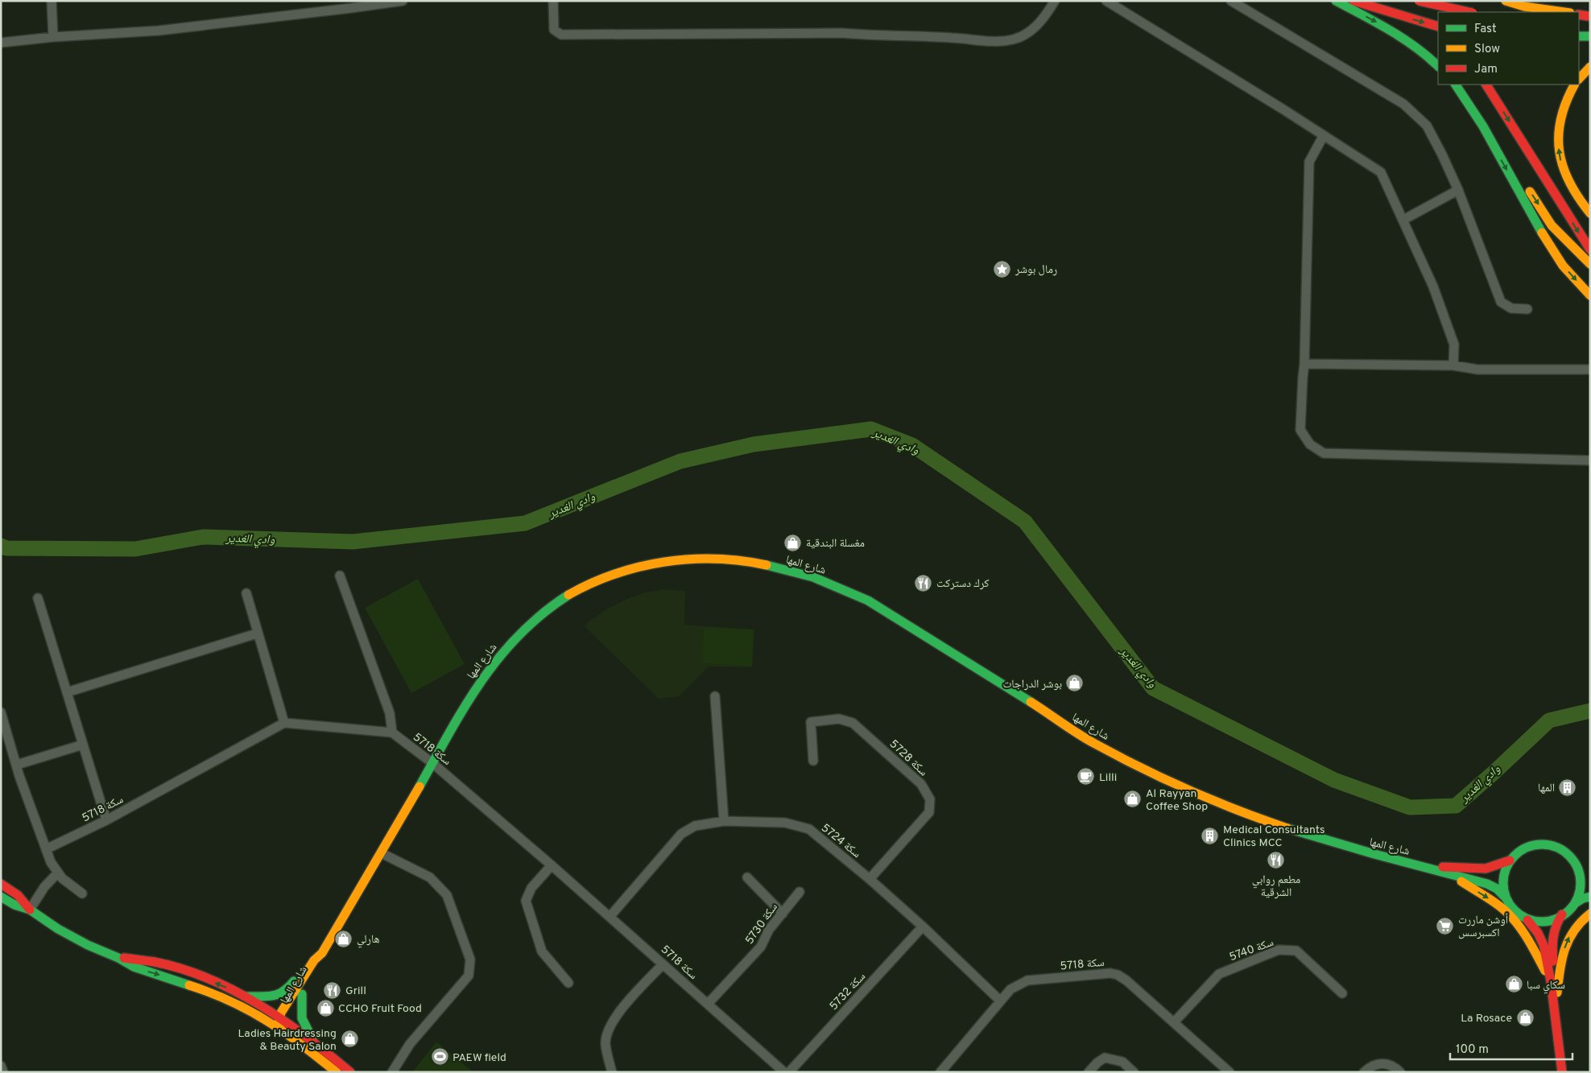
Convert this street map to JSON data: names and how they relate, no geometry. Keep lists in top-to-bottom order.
{
  "streets": {
    "main road": ["شارع المها"],
    "street": [
      "سكة 5718",
      "سكة 5728",
      "سكة 5724",
      "سكة 5730",
      "سكة 5740",
      "سكة 5732"
    ]
  },
  "crossings": [
    ["شارع المها", "سكة 5718"],
    ["سكة 5718", "سكة 5724"],
    ["سكة 5718", "سكة 5730"],
    ["سكة 5718", "سكة 5740"],
    ["سكة 5728", "سكة 5724"],
    ["سكة 5724", "سكة 5732"]
  ],
  "water": ["وادي الغدير"],
  "places": {
    "place": ["رمال بوشر"],
    "shop": [
      "مغسلة البندقية",
      "بوشر الدراجات",
      "Al Rayyan Coffee Shop",
      "هارلي",
      "سكاي سبا",
      "CCHO Fruit Food",
      "La Rosace",
      "Ladies Hairdressing & Beauty Salon"
    ],
    "restaurant": ["كرك دستركت", "مطعم روابي الشرقية", "Grill"],
    "cafe": ["Lilli"],
    "building": ["المها", "Medical Consultants Clinics MCC"],
    "supermarket": ["أوشن ماررت اكسبرسس"],
    "sports": ["PAEW field"]
  },
  "legend": ["Fast", "Slow", "Jam"],
  "scale_bar": "100 m"
}
